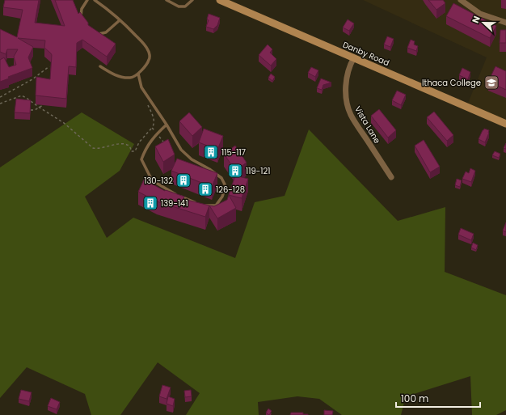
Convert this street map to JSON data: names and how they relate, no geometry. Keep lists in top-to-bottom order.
{
  "streets": {
    "main road": ["Danby Road"],
    "street": ["Vista Lane"]
  },
  "crossings": [
    ["Danby Road", "Vista Lane"]
  ],
  "places": {
    "school or university": ["Ithaca College"],
    "building": [
      "115-117",
      "119-121",
      "130-132",
      "126-128",
      "139-141"
    ]
  },
  "scale_bar": "100 m",
  "north": "left"
}
